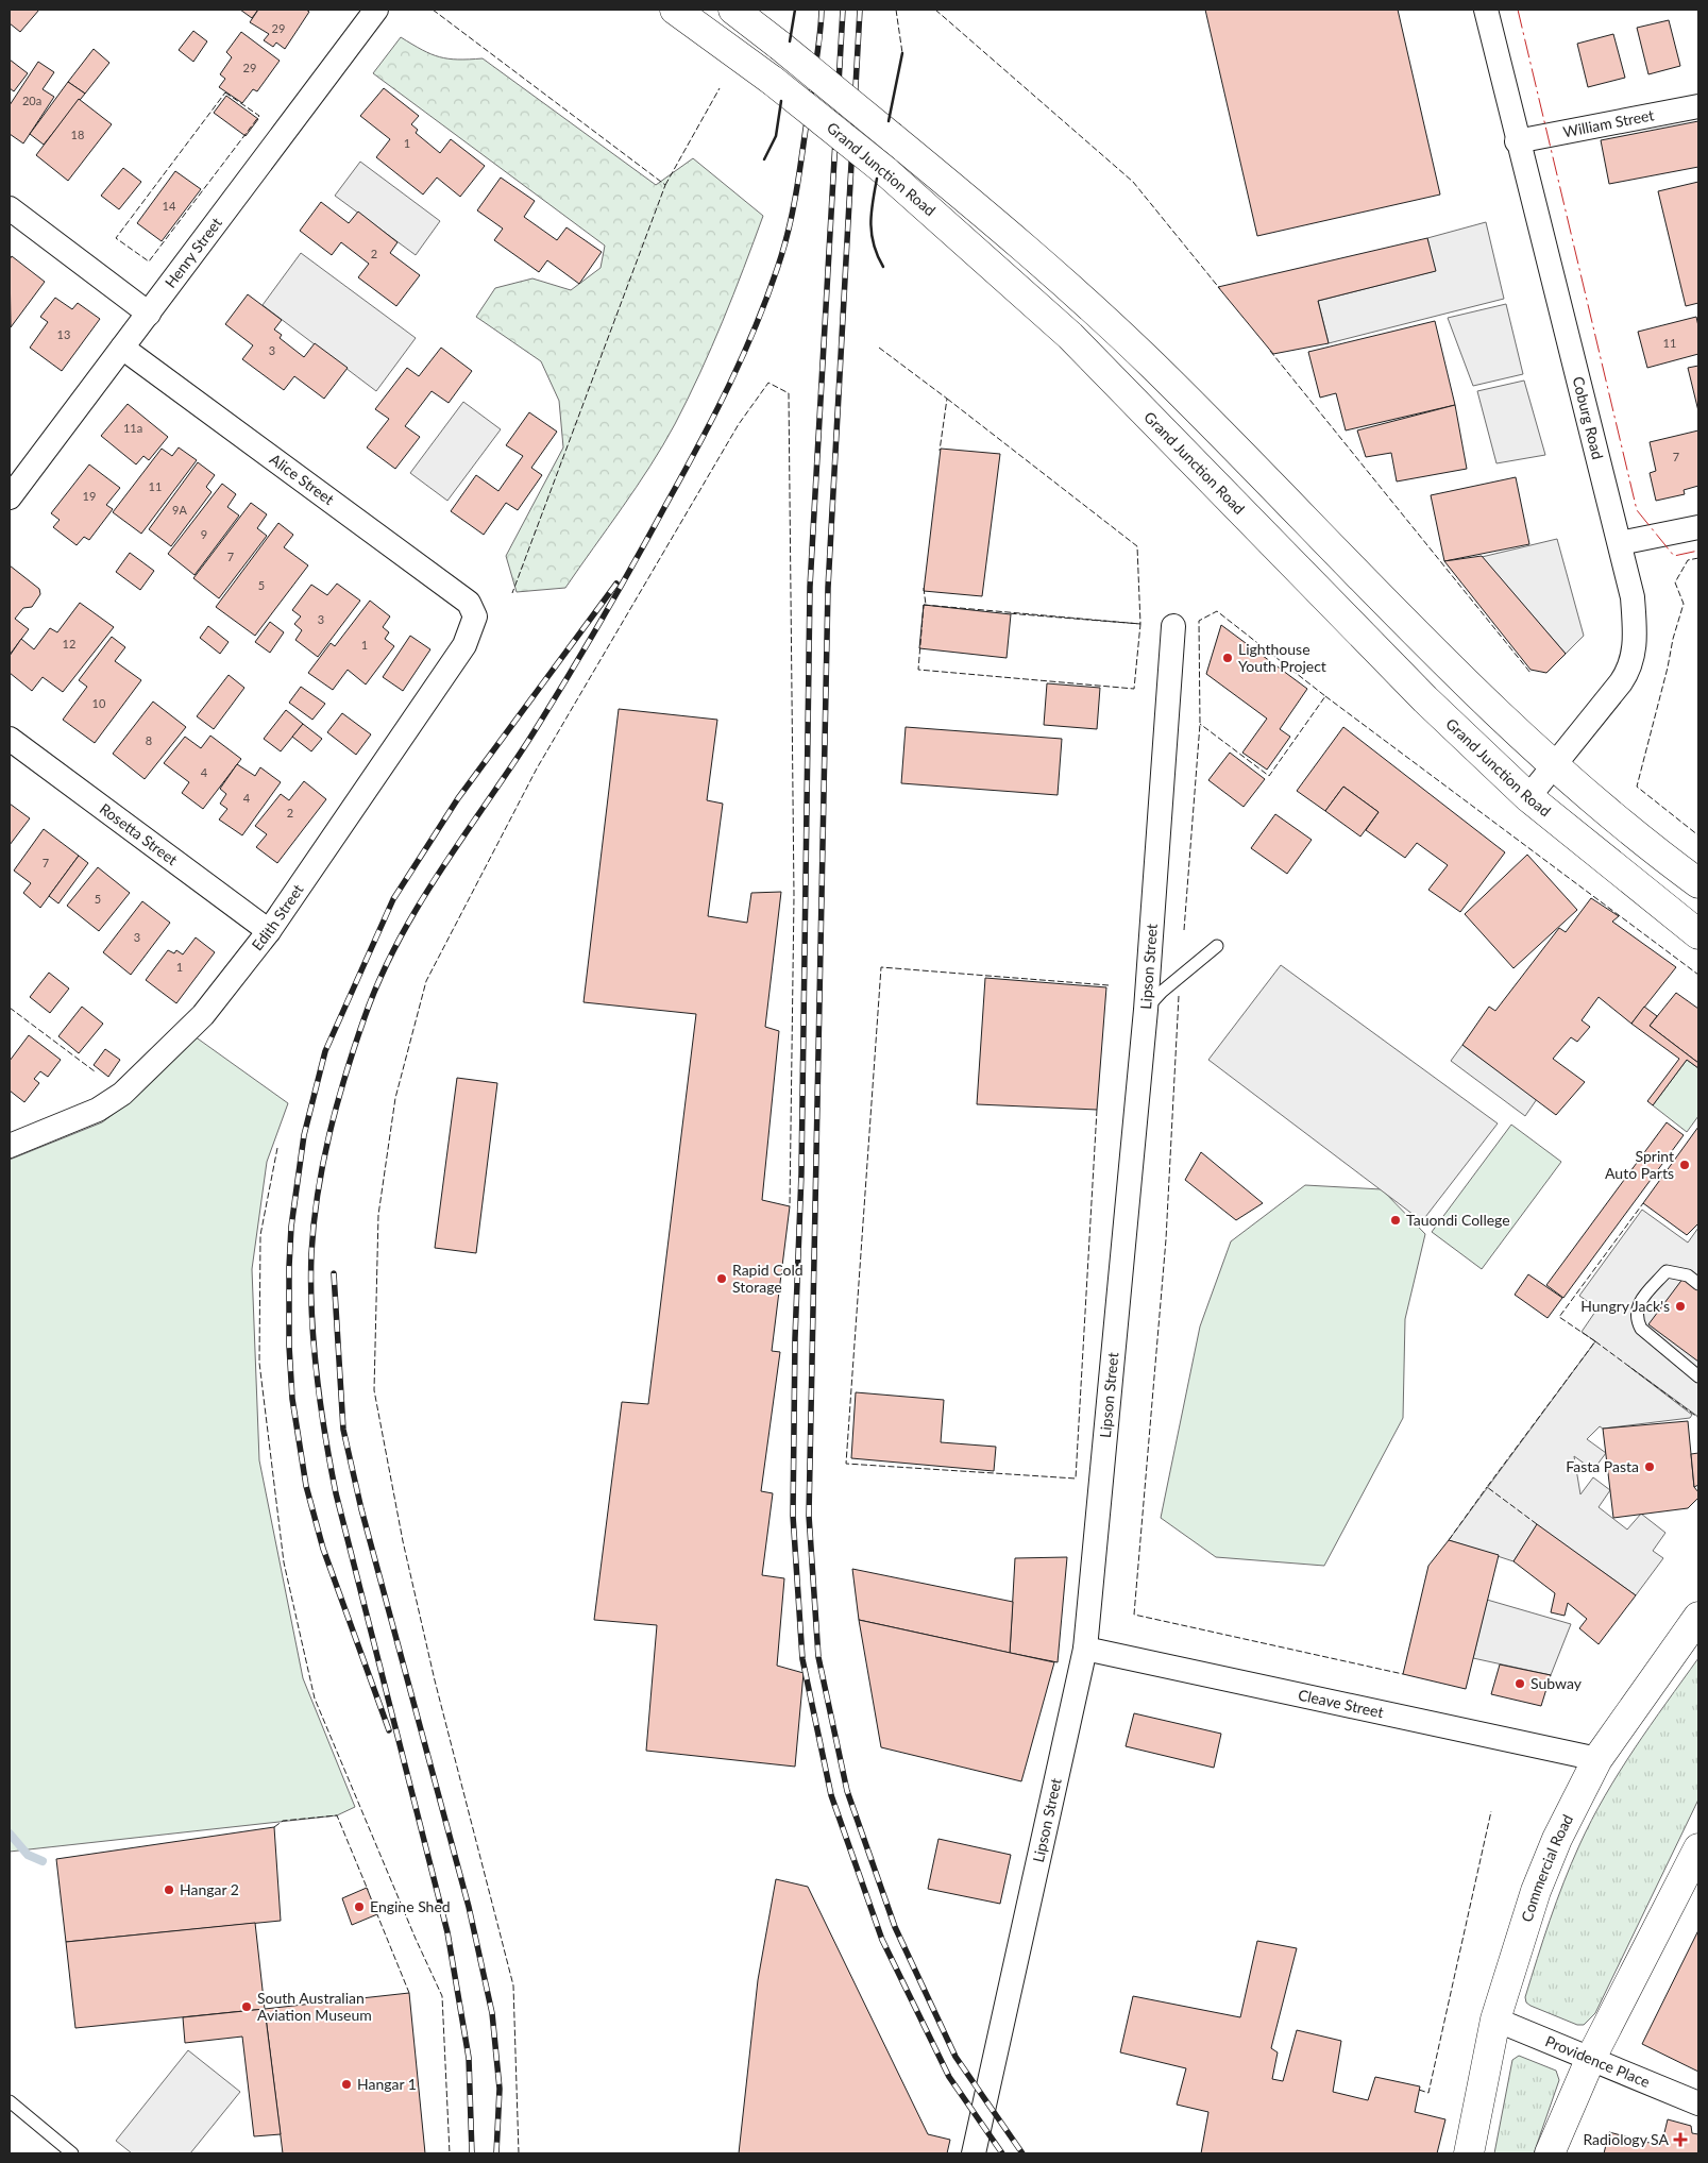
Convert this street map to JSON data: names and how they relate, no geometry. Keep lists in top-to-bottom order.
{
  "streets": {
    "main road": ["Grand Junction Road", "Commercial Road"],
    "street": [
      "William Street",
      "Henry Street",
      "Coburg Road",
      "Alice Street",
      "Rosetta Street",
      "Edith Street",
      "Lipson Street",
      "Cleave Street",
      "Providence Place"
    ]
  },
  "crossings": [
    ["William Street", "Coburg Road"],
    ["Grand Junction Road", "Coburg Road"],
    ["Henry Street", "Alice Street"],
    ["Alice Street", "Edith Street"],
    ["Rosetta Street", "Edith Street"],
    ["Lipson Street", "Cleave Street"],
    ["Cleave Street", "Commercial Road"],
    ["Commercial Road", "Providence Place"]
  ],
  "places": {
    "other": [
      "Lighthouse Youth Project",
      "Sprint Auto Parts",
      "Tauondi College",
      "Rapid Cold Storage",
      "Hungry Jack's",
      "Fasta Pasta",
      "Subway",
      "Hangar 2",
      "Engine Shed",
      "South Australian Aviation Museum",
      "Hangar 1"
    ],
    "health": ["Radiology SA"]
  },
  "house_numbers": [
    "29",
    "29",
    "20a",
    "18",
    "1",
    "14",
    "2",
    "13",
    "11",
    "3",
    "11a",
    "7",
    "11",
    "19",
    "9A",
    "9",
    "7",
    "5",
    "3",
    "12",
    "1",
    "10",
    "8",
    "4",
    "4",
    "2",
    "7",
    "5",
    "3",
    "1"
  ]
}
